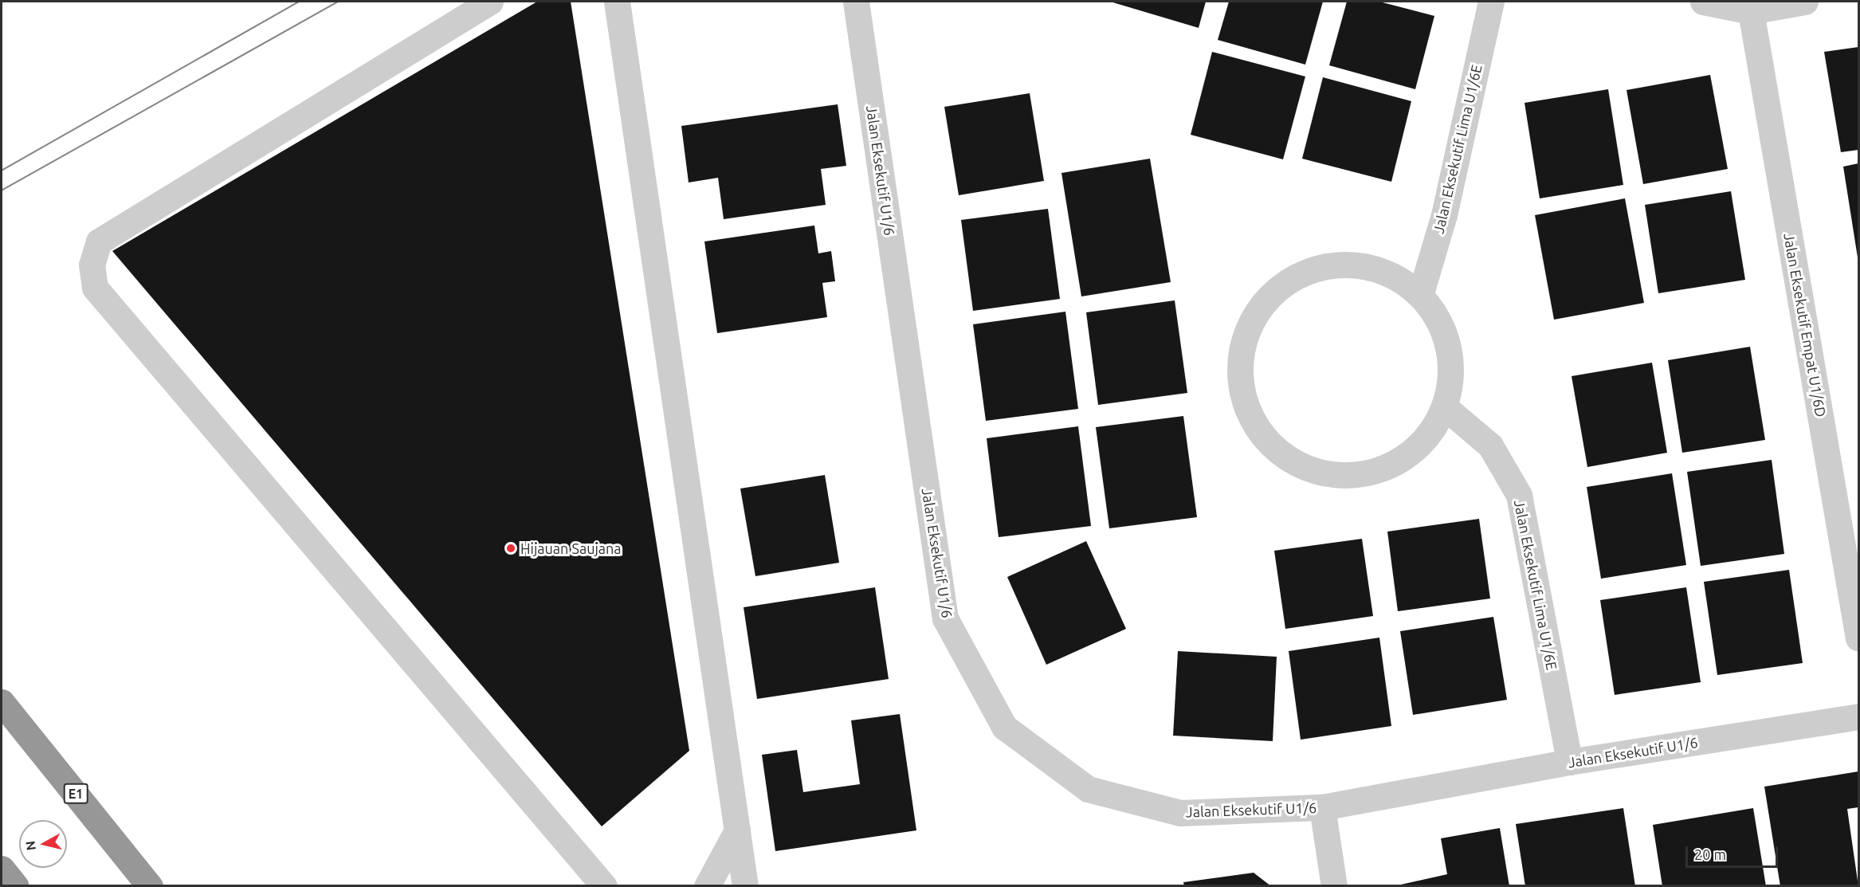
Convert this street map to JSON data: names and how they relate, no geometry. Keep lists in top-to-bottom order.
{
  "streets": {
    "highway": ["E1"],
    "street": ["Jalan Eksekutif Lima U1/6E", "Jalan Eksekutif U1/6", "Jalan Eksekutif Empat U1/6D"]
  },
  "crossings": [
    ["Jalan Eksekutif Lima U1/6E", "Jalan Eksekutif U1/6"]
  ],
  "places": ["Hijauan Saujana"],
  "scale_bar": "20 m",
  "north": "left"
}
